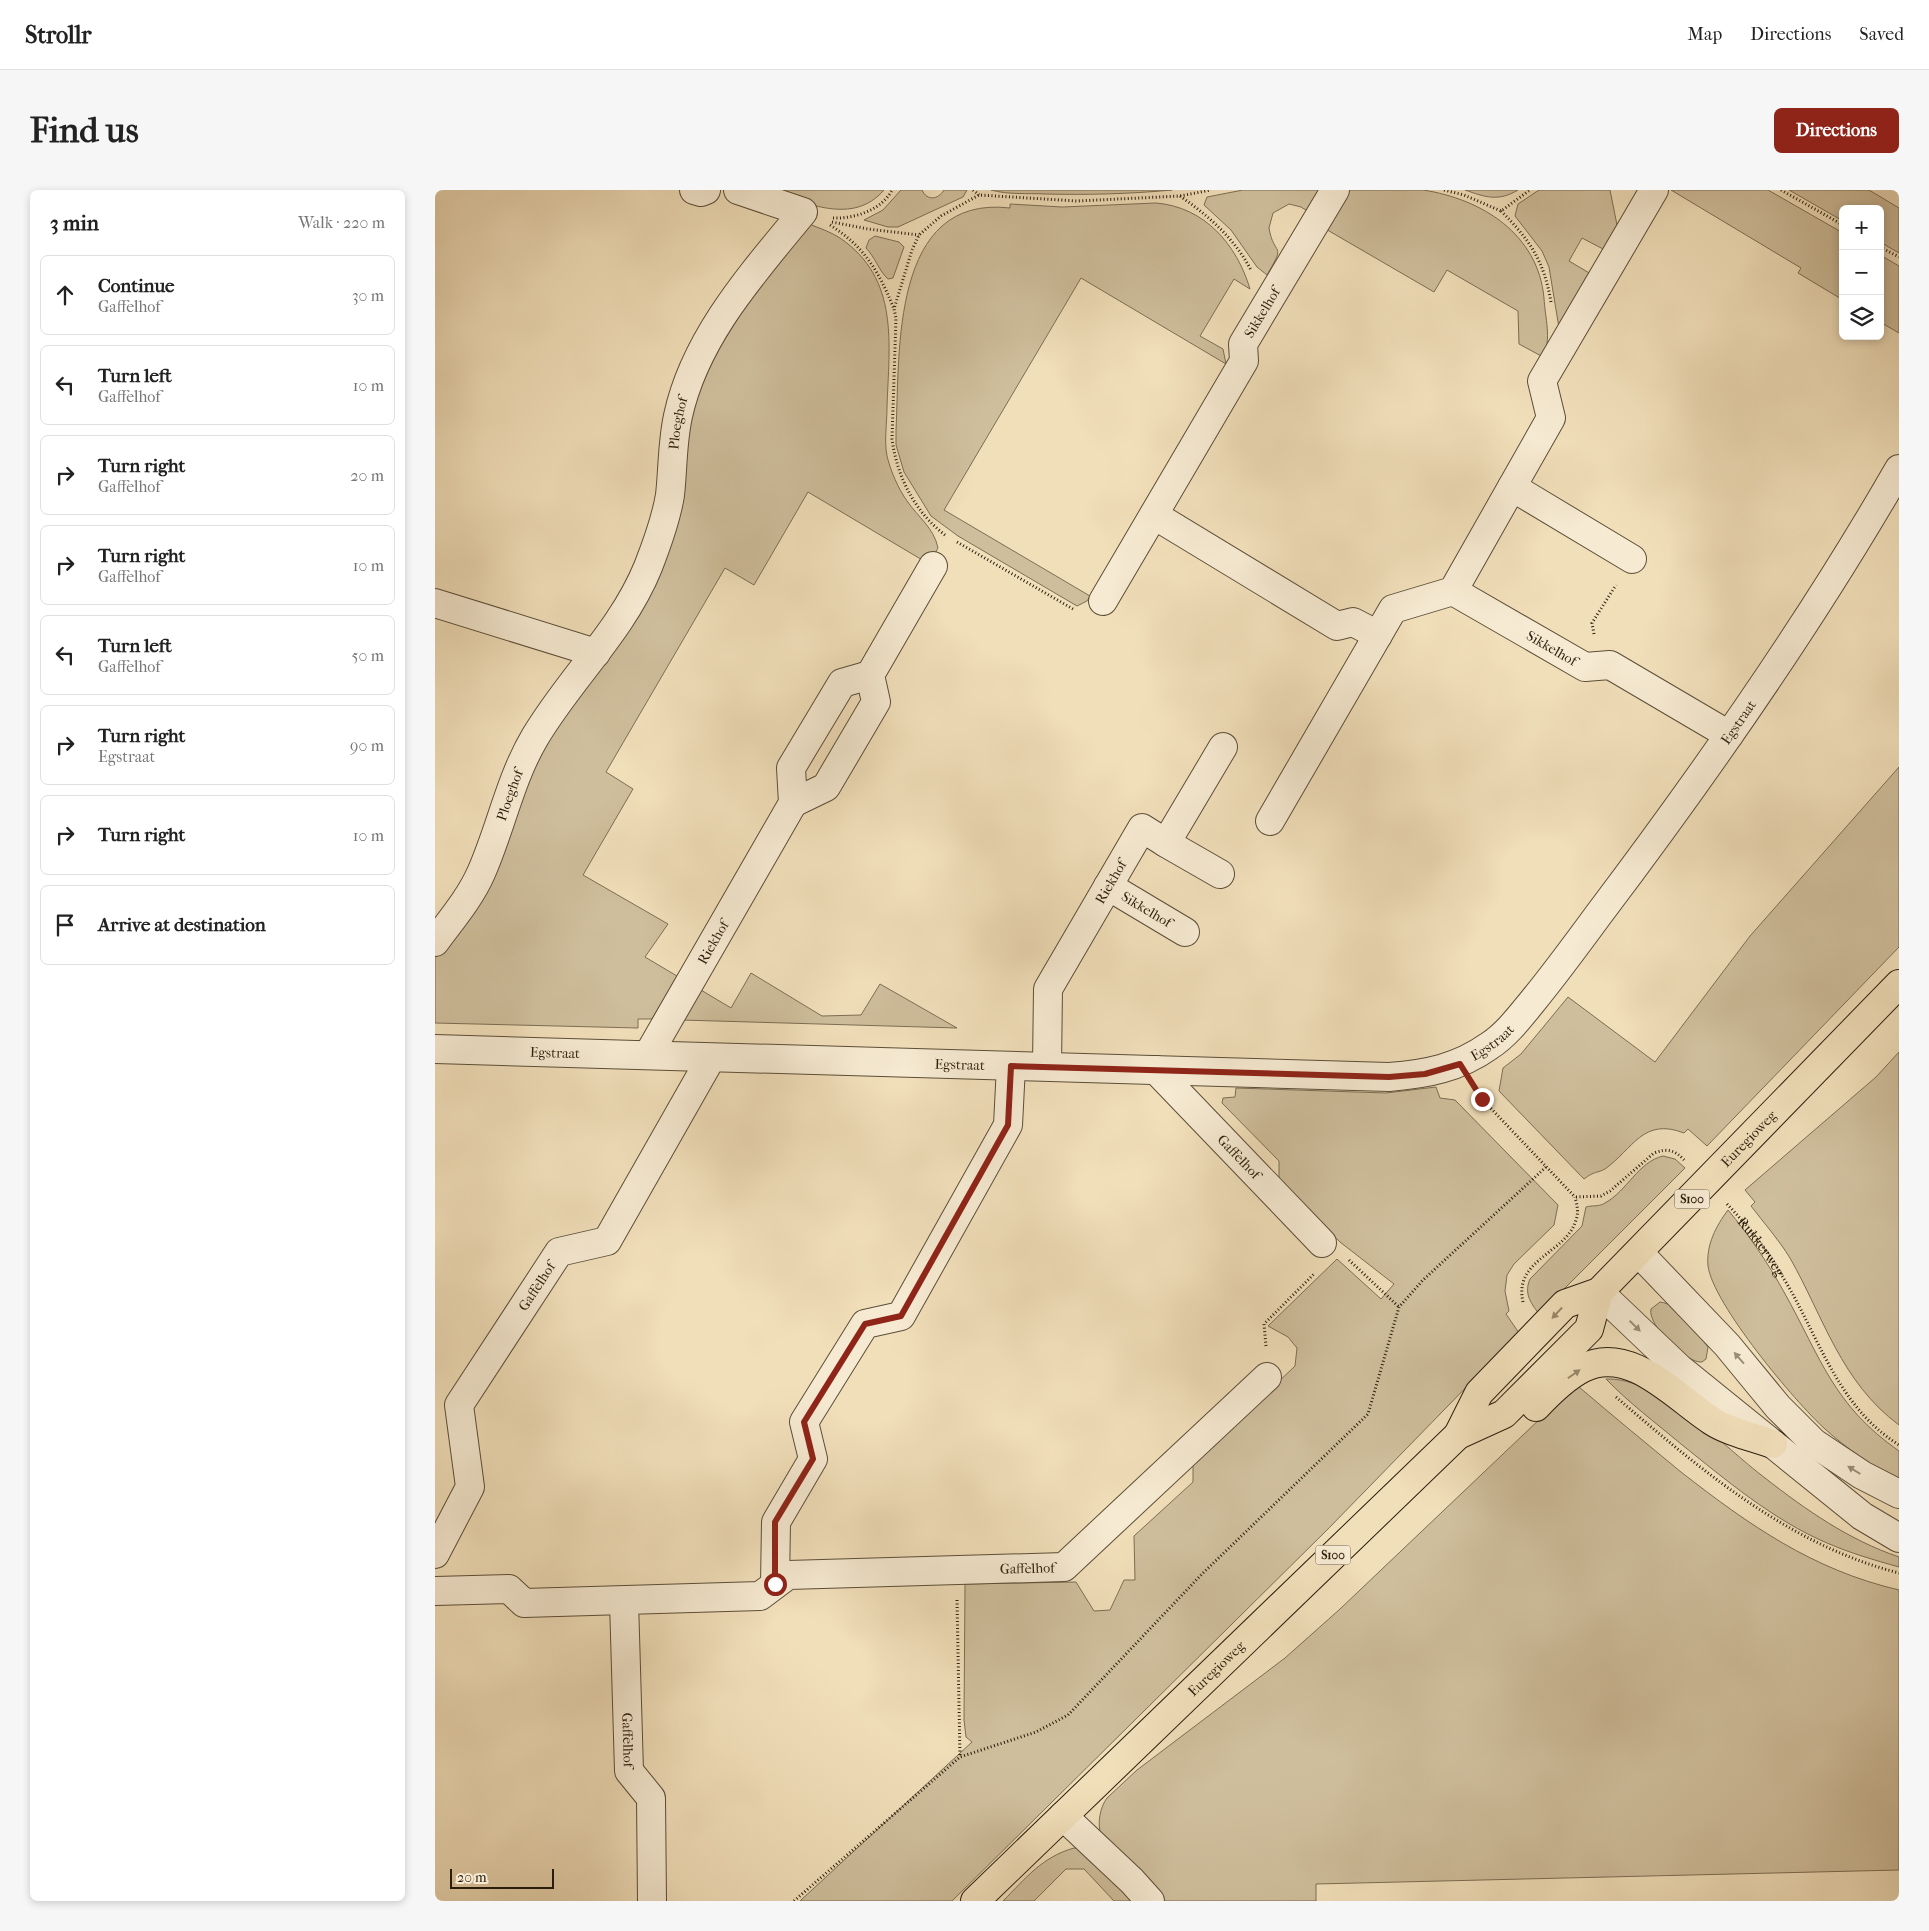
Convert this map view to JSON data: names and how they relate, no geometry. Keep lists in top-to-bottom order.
{
  "streets": {
    "main road": ["Euregioweg", "S100"],
    "street": [
      "Sikkelhof",
      "Ploeghof",
      "Egstraat",
      "Riekhof",
      "Gaffelhof"
    ],
    "path": ["Rukkerweg"]
  },
  "crossings": [
    ["Sikkelhof", "Egstraat"],
    ["Sikkelhof", "Riekhof"],
    ["Egstraat", "Riekhof"],
    ["Egstraat", "Gaffelhof"],
    ["Euregioweg", "Rukkerweg"]
  ],
  "scale_bar": "20 m",
  "page": {
    "header": "Strollr",
    "nav": ["Map", "Directions", "Saved"],
    "buttons": "Directions",
    "title": "Find us",
    "heading": ["3 min", "Walk · 220 m"],
    "map_buttons": ["+", "−"],
    "list": [
      ["Continue", "Gaffelhof", "30 m"],
      ["Turn left", "Gaffelhof", "10 m"],
      ["Turn right", "Gaffelhof", "20 m"],
      ["Turn right", "Gaffelhof", "10 m"],
      ["Turn left", "Gaffelhof", "50 m"],
      ["Turn right", "Egstraat", "90 m"],
      ["Turn right", "10 m"],
      "Arrive at destination"
    ],
    "scale": "20 m"
  }
}
